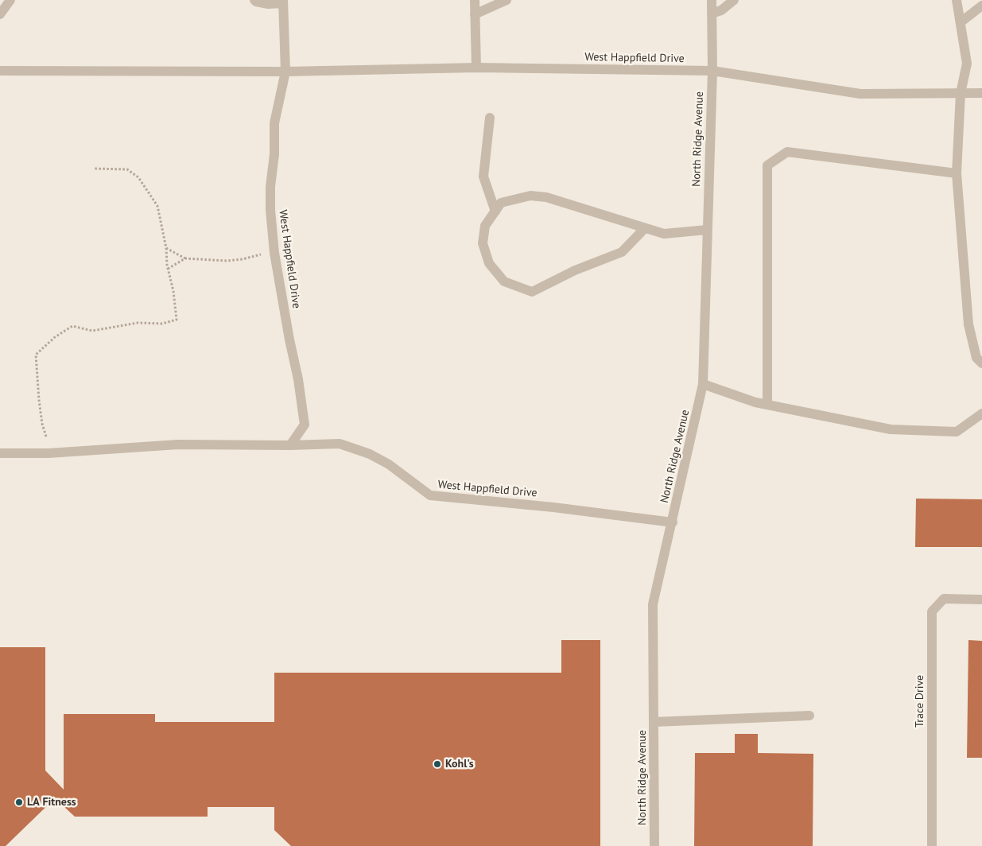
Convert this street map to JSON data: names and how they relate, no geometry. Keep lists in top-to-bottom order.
{
  "streets": {
    "street": ["West Happfield Drive", "North Ridge Avenue", "Trace Drive"]
  },
  "crossings": [
    ["West Happfield Drive", "North Ridge Avenue"]
  ],
  "places": ["Kohl's", "LA Fitness"]
}
